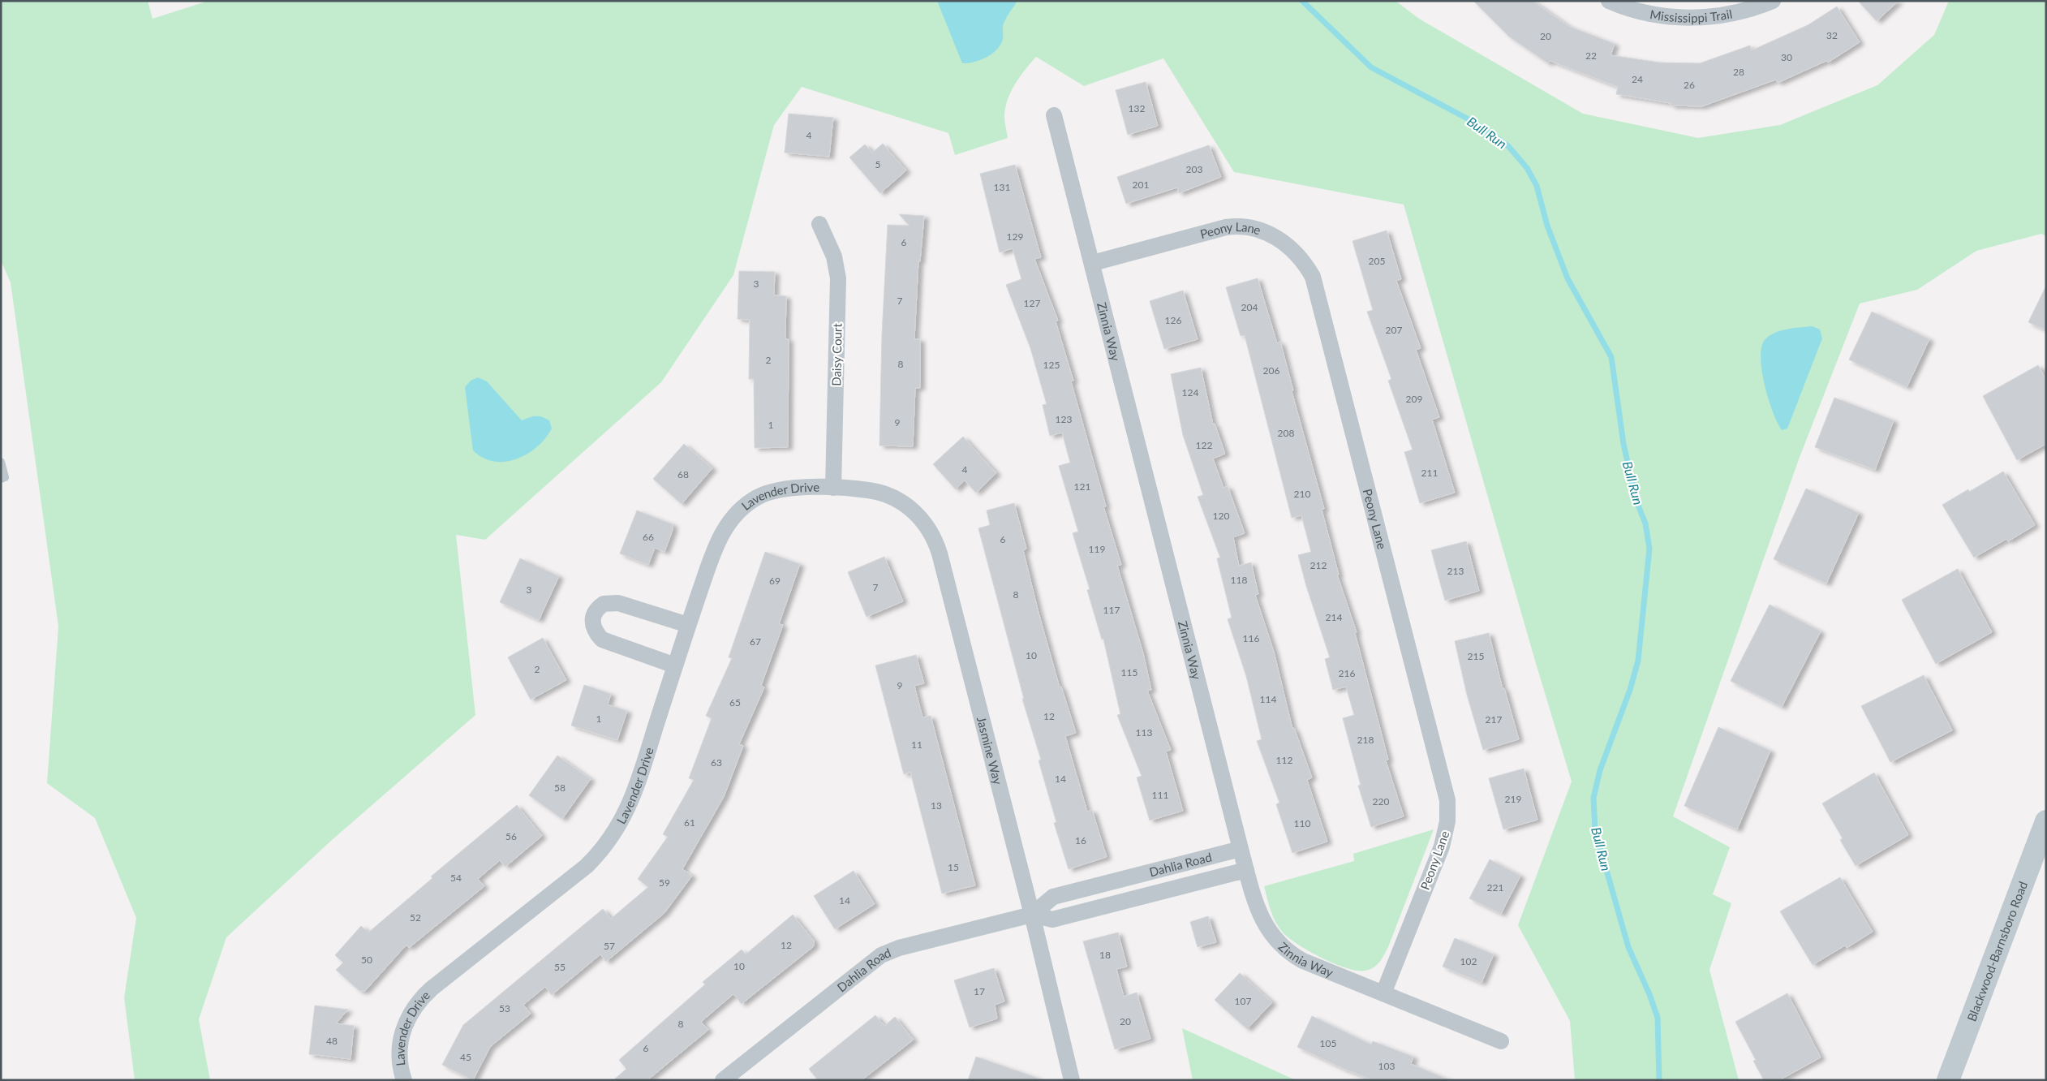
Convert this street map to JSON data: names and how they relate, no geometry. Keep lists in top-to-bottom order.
{
  "streets": {
    "main road": ["Blackwood-Barnsboro Road"],
    "street": [
      "Mississippi Trail",
      "Peony Lane",
      "Zinnia Way",
      "Daisy Court",
      "Lavender Drive",
      "Jasmine Way",
      "Dahlia Road"
    ]
  },
  "crossings": [
    ["Peony Lane", "Zinnia Way"],
    ["Zinnia Way", "Dahlia Road"],
    ["Daisy Court", "Lavender Drive"],
    ["Daisy Court", "Jasmine Way"],
    ["Lavender Drive", "Jasmine Way"],
    ["Jasmine Way", "Dahlia Road"]
  ],
  "water": ["Bull Run"],
  "house_numbers": [
    "32",
    "20",
    "22",
    "30",
    "28",
    "24",
    "26",
    "132",
    "4",
    "5",
    "203",
    "201",
    "131",
    "129",
    "6",
    "205",
    "3",
    "7",
    "127",
    "204",
    "126",
    "207",
    "2",
    "8",
    "125",
    "206",
    "124",
    "209",
    "123",
    "9",
    "1",
    "208",
    "122",
    "4",
    "211",
    "68",
    "121",
    "210",
    "120",
    "66",
    "6",
    "119",
    "212",
    "213",
    "118",
    "69",
    "7",
    "3",
    "8",
    "117",
    "214",
    "116",
    "67",
    "10",
    "215",
    "2",
    "115",
    "216",
    "9",
    "114",
    "65",
    "12",
    "1",
    "217",
    "113",
    "218",
    "11",
    "112",
    "63",
    "14",
    "58",
    "111",
    "219",
    "220",
    "13",
    "61",
    "110",
    "56",
    "16",
    "15",
    "54",
    "59",
    "221",
    "14",
    "52",
    "12",
    "57",
    "18",
    "50",
    "102",
    "10",
    "55",
    "17",
    "107",
    "53",
    "20",
    "8",
    "48",
    "105",
    "6",
    "45",
    "103"
  ]
}
